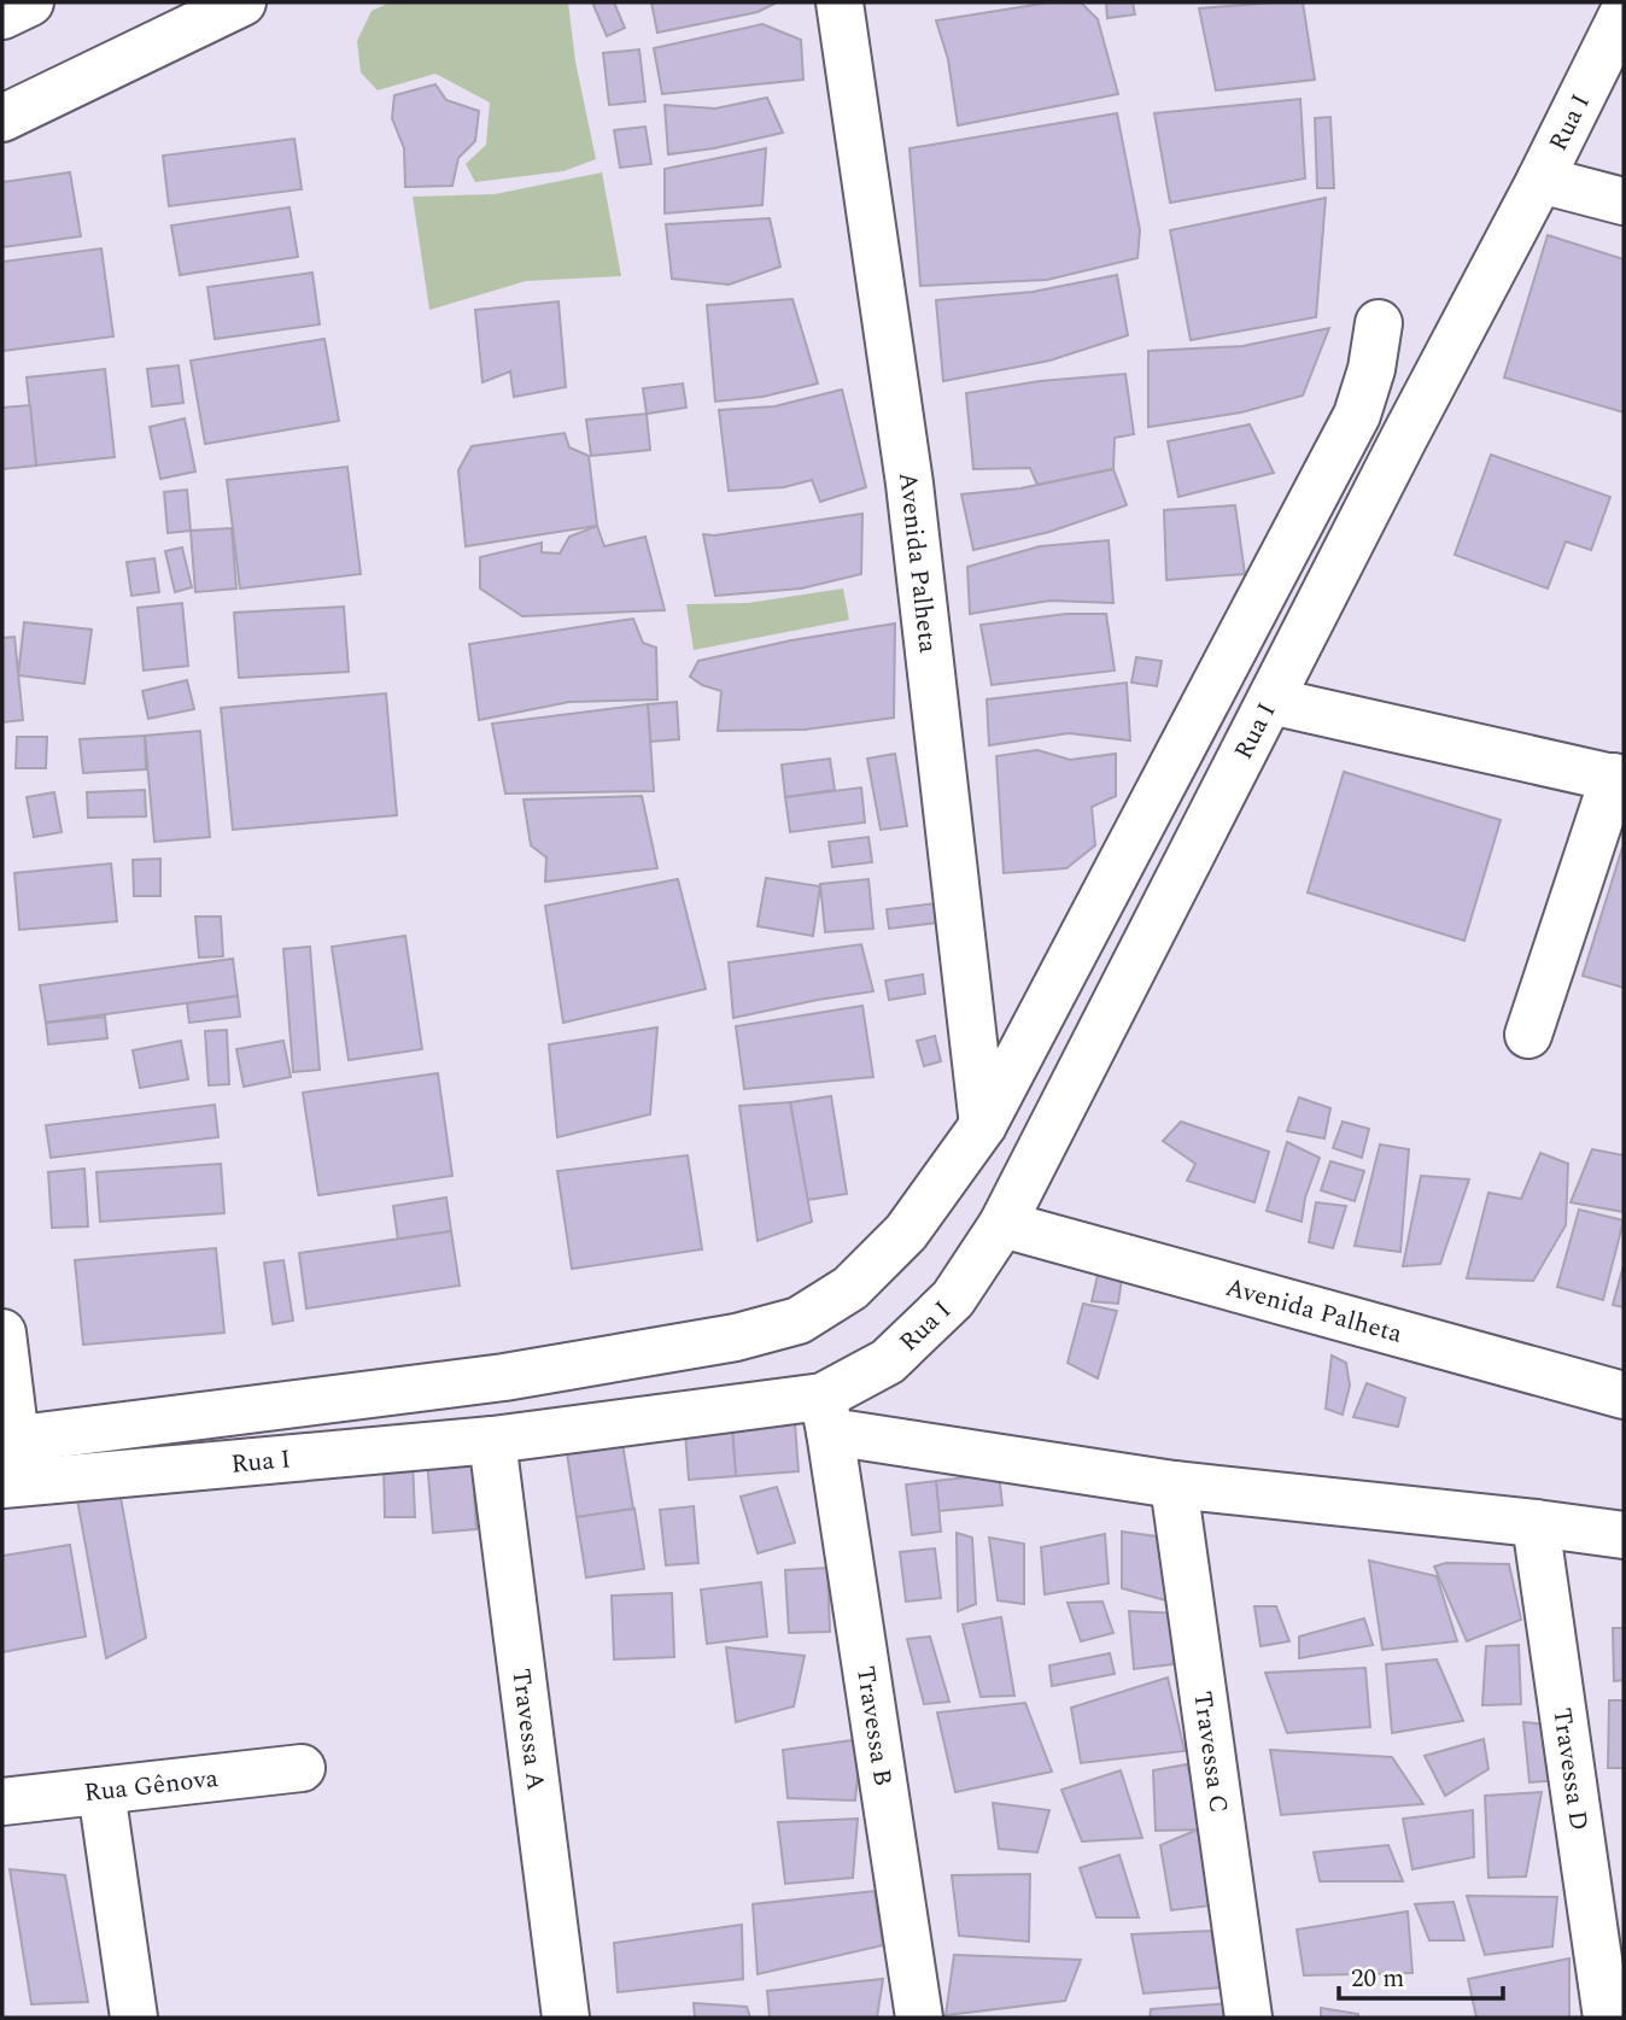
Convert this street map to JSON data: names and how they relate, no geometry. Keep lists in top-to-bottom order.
{
  "streets": {
    "street": [
      "Rua I",
      "Avenida Palheta",
      "Travessa B",
      "Travessa A",
      "Travessa C",
      "Travessa D",
      "Rua Gênova"
    ]
  },
  "crossings": [
    ["Rua I", "Avenida Palheta"],
    ["Rua I", "Travessa B"],
    ["Rua I", "Travessa A"],
    ["Rua I", "Travessa C"],
    ["Rua I", "Travessa D"]
  ],
  "scale_bar": "20 m"
}
